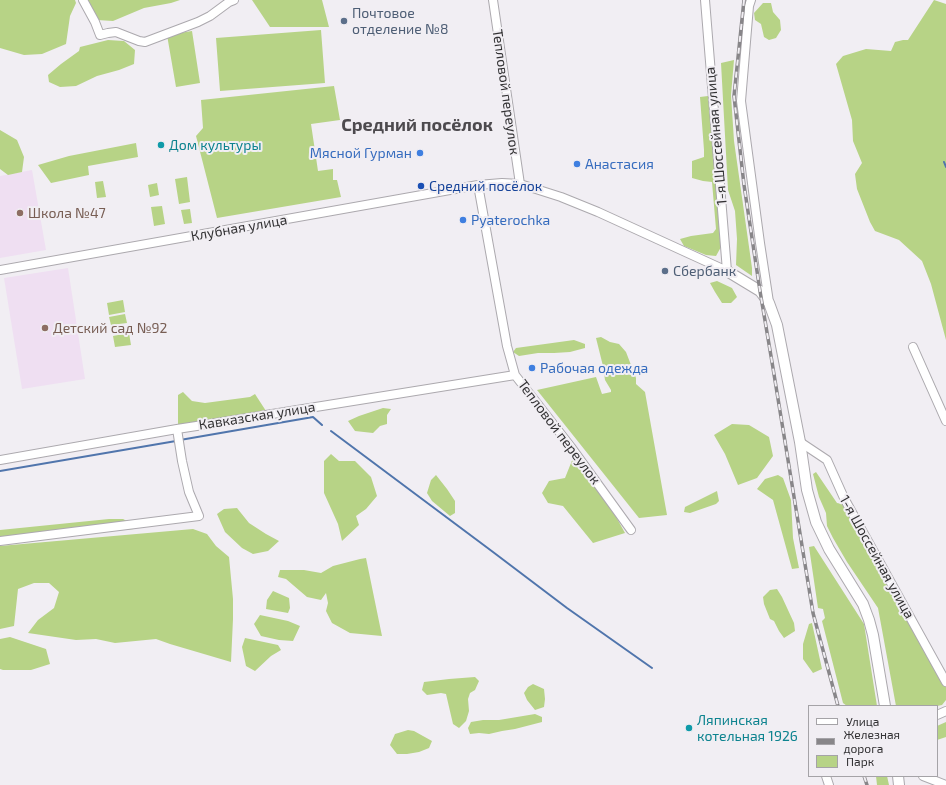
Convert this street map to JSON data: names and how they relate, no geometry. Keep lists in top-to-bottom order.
{
  "streets": {
    "street": [
      "Тепловой переулок",
      "1-я Шоссейная улица",
      "Клубная улица",
      "Кавказская улица"
    ]
  },
  "crossings": [
    ["Тепловой переулок", "Клубная улица"],
    ["Тепловой переулок", "Кавказская улица"],
    ["1-я Шоссейная улица", "Клубная улица"]
  ],
  "districts": ["Средний посёлок"],
  "places": [
    "Почтовое отделение №8",
    "Дом культуры",
    "Мясной Гурман",
    "Анастасия",
    "Средний посёлок",
    "Школа №47",
    "Pyaterochka",
    "Сбербанк",
    "Детский сад №92",
    "Рабочая одежда",
    "Ляпинская котельная 1926"
  ],
  "legend": ["Улица", "Железная дорога", "Парк"]
}
